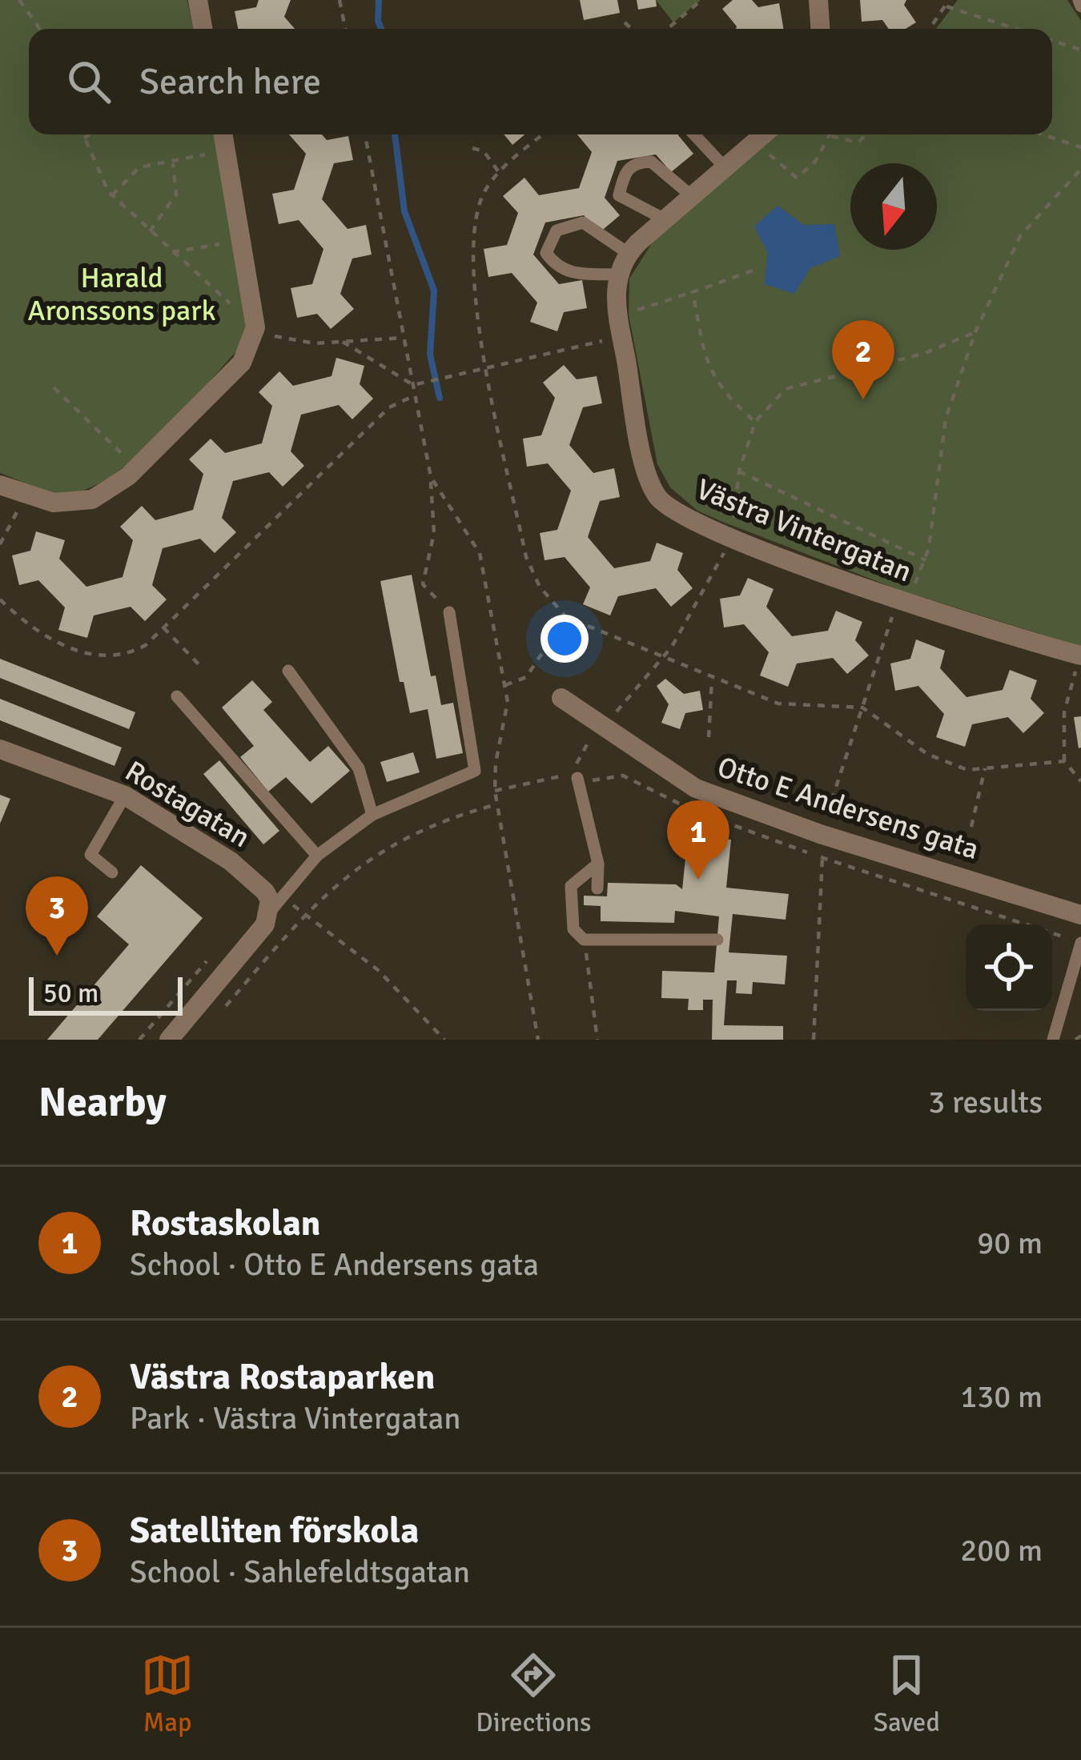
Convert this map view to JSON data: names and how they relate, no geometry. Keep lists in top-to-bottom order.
{
  "streets": {
    "street": ["Västra Vintergatan", "Rostagatan", "Otto E Andersens gata"]
  },
  "parks": ["Harald Aronssons park"],
  "scale_bar": "50 m",
  "north": "bottom",
  "page": {
    "search": "Search here",
    "pins": ["2", "1", "3"],
    "scale": "50 m",
    "heading": ["Nearby", "3 results"],
    "list": [
      {
        "mark": "1",
        "name": "Rostaskolan",
        "note": "School · Otto E Andersens gata",
        "value": "90 m"
      },
      {
        "mark": "2",
        "name": "Västra Rostaparken",
        "note": "Park · Västra Vintergatan",
        "value": "130 m"
      },
      {
        "mark": "3",
        "name": "Satelliten förskola",
        "note": "School · Sahlefeldtsgatan",
        "value": "200 m"
      }
    ],
    "nav": ["Map", "Directions", "Saved"]
  }
}
